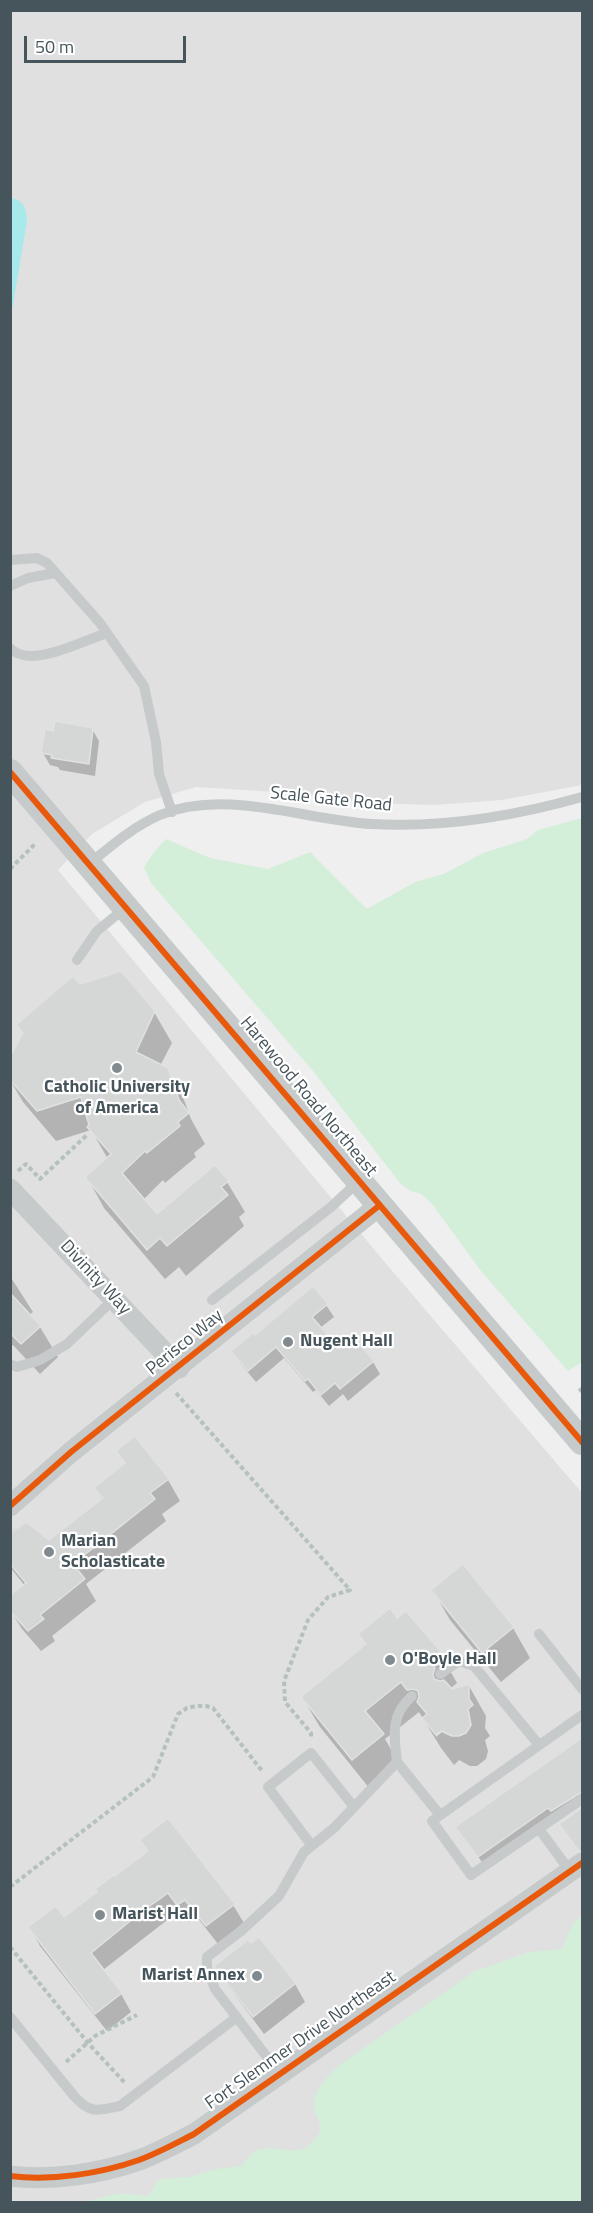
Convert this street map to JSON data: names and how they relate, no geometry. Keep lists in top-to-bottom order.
{
  "streets": {
    "street": [
      "Harewood Road Northeast",
      "Divinity Way",
      "Perisco Way",
      "Fort Slemmer Drive Northeast"
    ],
    "lane": ["Scale Gate Road"]
  },
  "crossings": [
    ["Scale Gate Road", "Harewood Road Northeast"],
    ["Harewood Road Northeast", "Perisco Way"],
    ["Divinity Way", "Perisco Way"]
  ],
  "places": [
    "Catholic University of America",
    "Nugent Hall",
    "Marian Scholasticate",
    "O'Boyle Hall",
    "Marist Hall",
    "Marist Annex"
  ],
  "scale_bar": "50 m"
}
